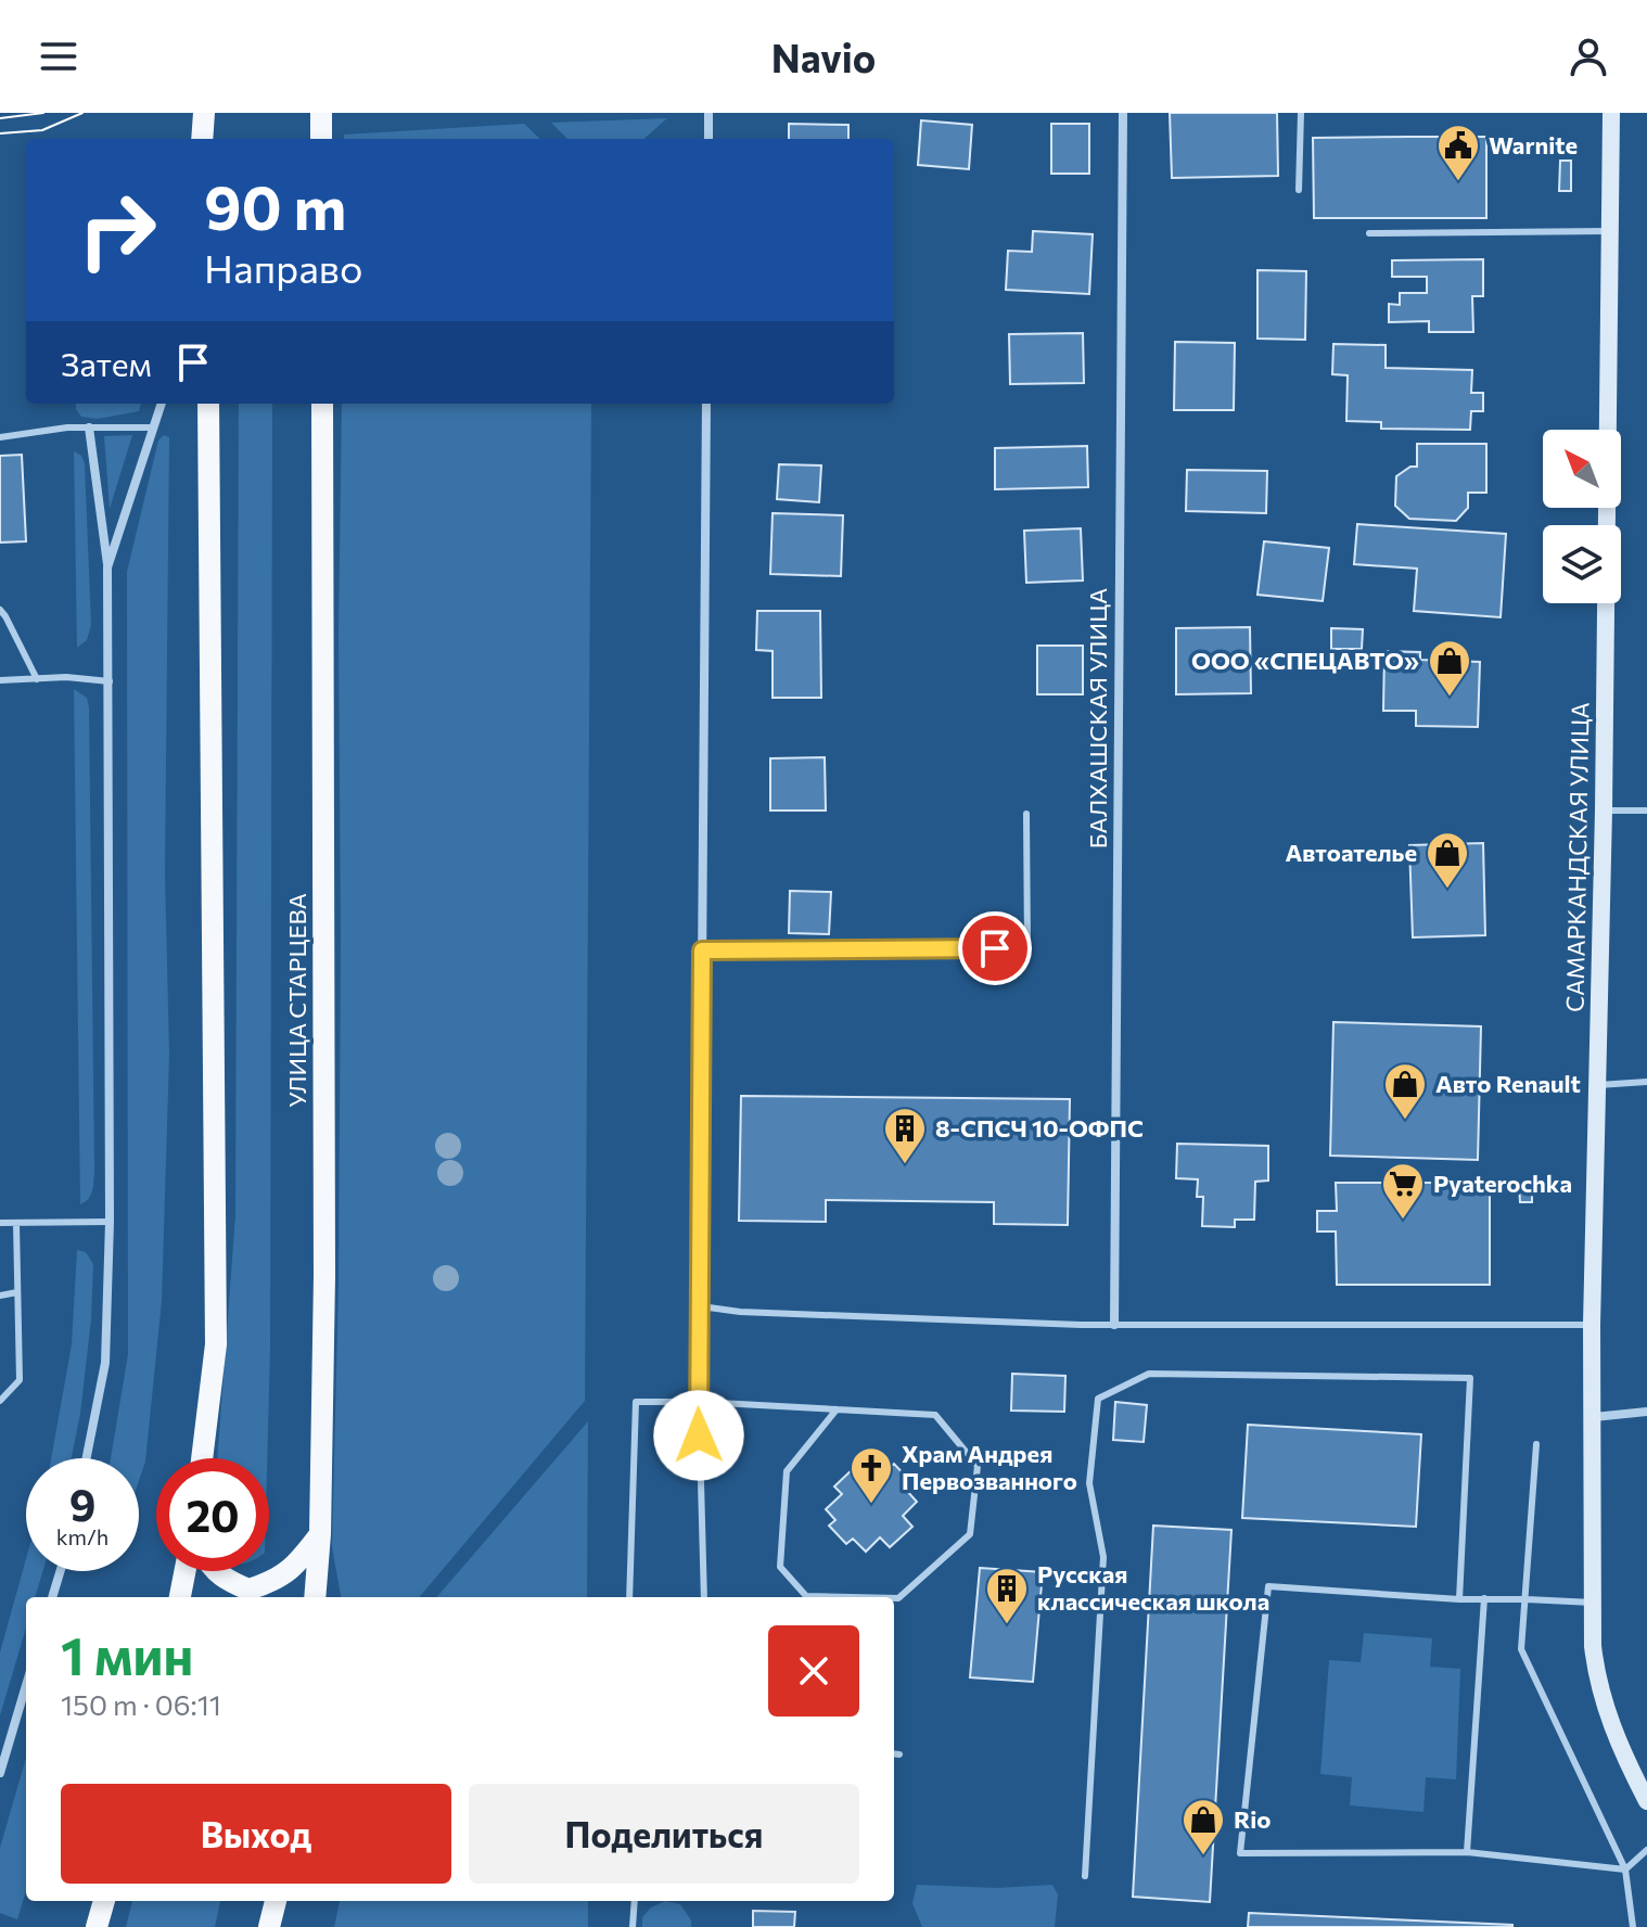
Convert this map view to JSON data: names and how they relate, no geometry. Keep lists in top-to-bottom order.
{
  "streets": {
    "main road": ["САМАРКАНДСКАЯ УЛИЦА", "УЛИЦА СТАРЦЕВА"],
    "street": ["БАЛХАШСКАЯ УЛИЦА"]
  },
  "places": {
    "public building": ["Warnite"],
    "shop": [
      "ООО «СПЕЦАВТО»",
      "Автоателье",
      "Авто Renault",
      "Rio"
    ],
    "building": ["8-СПСЧ 10-ОФПС", "Русская классическая школа"],
    "supermarket": ["Pyaterochka"],
    "church": ["Храм Андрея Первозванного"]
  },
  "north": "top left",
  "page": {
    "header": "Navio",
    "turn": ["90 m", "Направо"],
    "then": "Затем",
    "speed": "9 km/h",
    "limit": "20",
    "heading": ["1 мин", "150 m · 06:11"],
    "buttons": ["Выход", "Поделиться"]
  }
}
